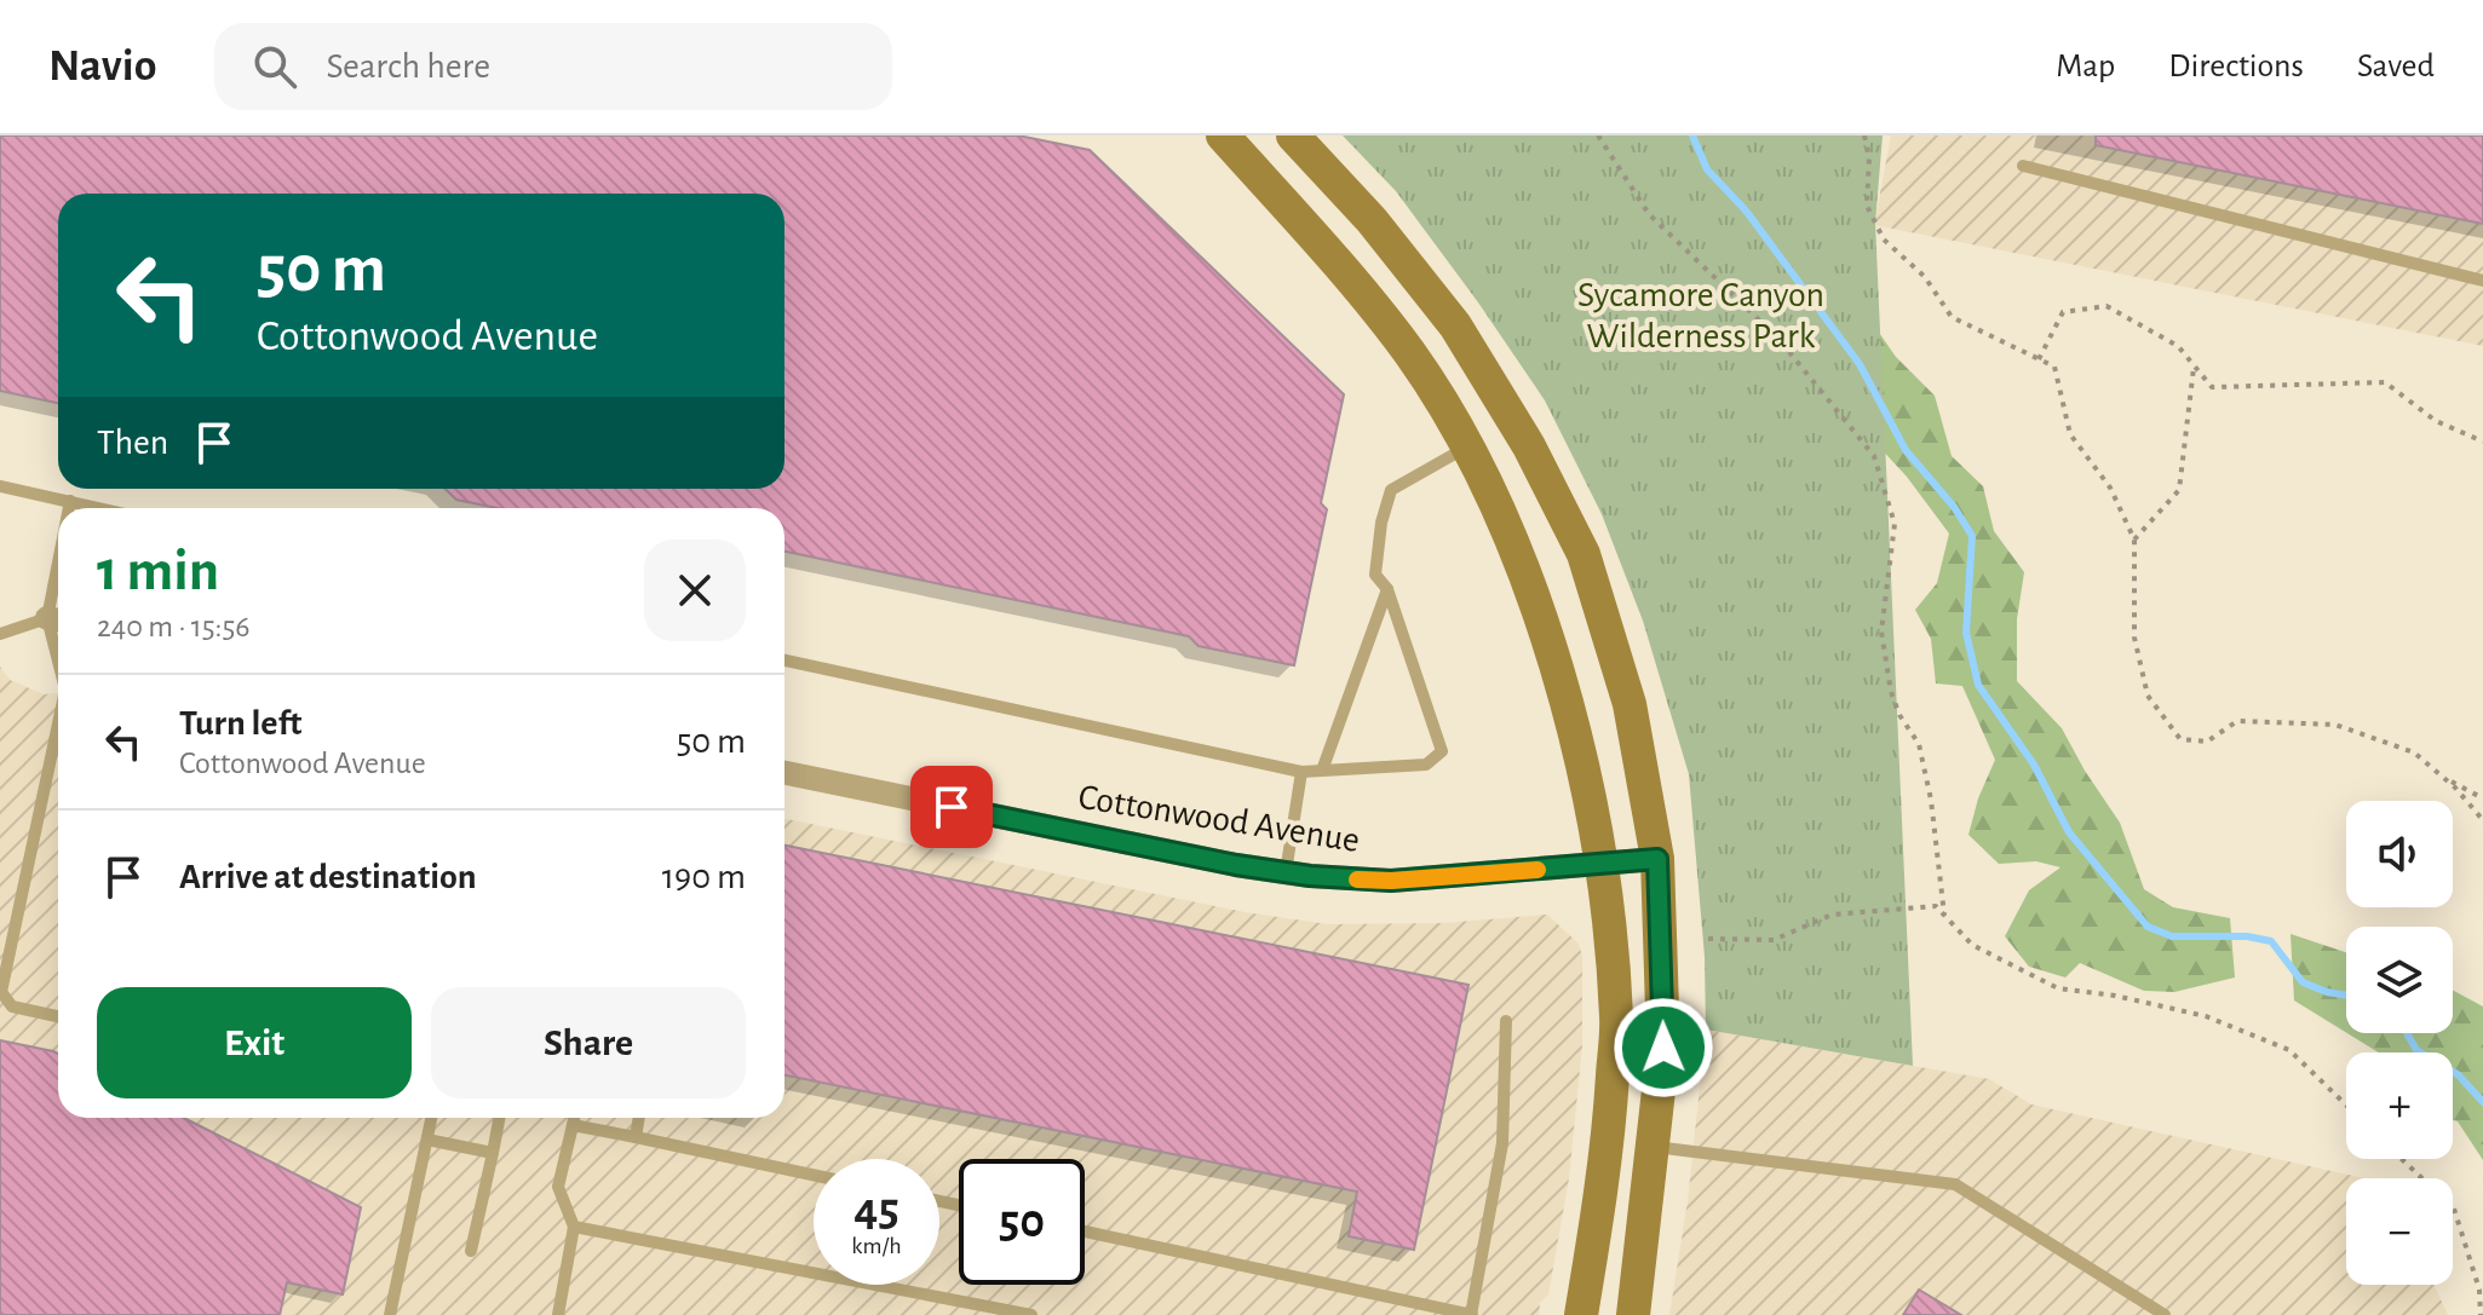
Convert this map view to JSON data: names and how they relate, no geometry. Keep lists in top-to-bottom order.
{
  "streets": {
    "street": ["Cottonwood Avenue"]
  },
  "parks": ["Sycamore Canyon Wilderness Park"],
  "page": {
    "header": "Navio",
    "search": "Search here",
    "nav": ["Map", "Directions", "Saved"],
    "turn": ["50 m", "Cottonwood Avenue"],
    "then": "Then",
    "heading": ["1 min", "240 m · 15:56"],
    "list": [
      {
        "name": "Turn left",
        "note": "Cottonwood Avenue",
        "value": "50 m"
      },
      {
        "name": "Arrive at destination",
        "value": "190 m"
      }
    ],
    "map_buttons": ["+", "−"],
    "buttons": ["Exit", "Share"],
    "speed": "45 km/h",
    "limit": "50"
  }
}
